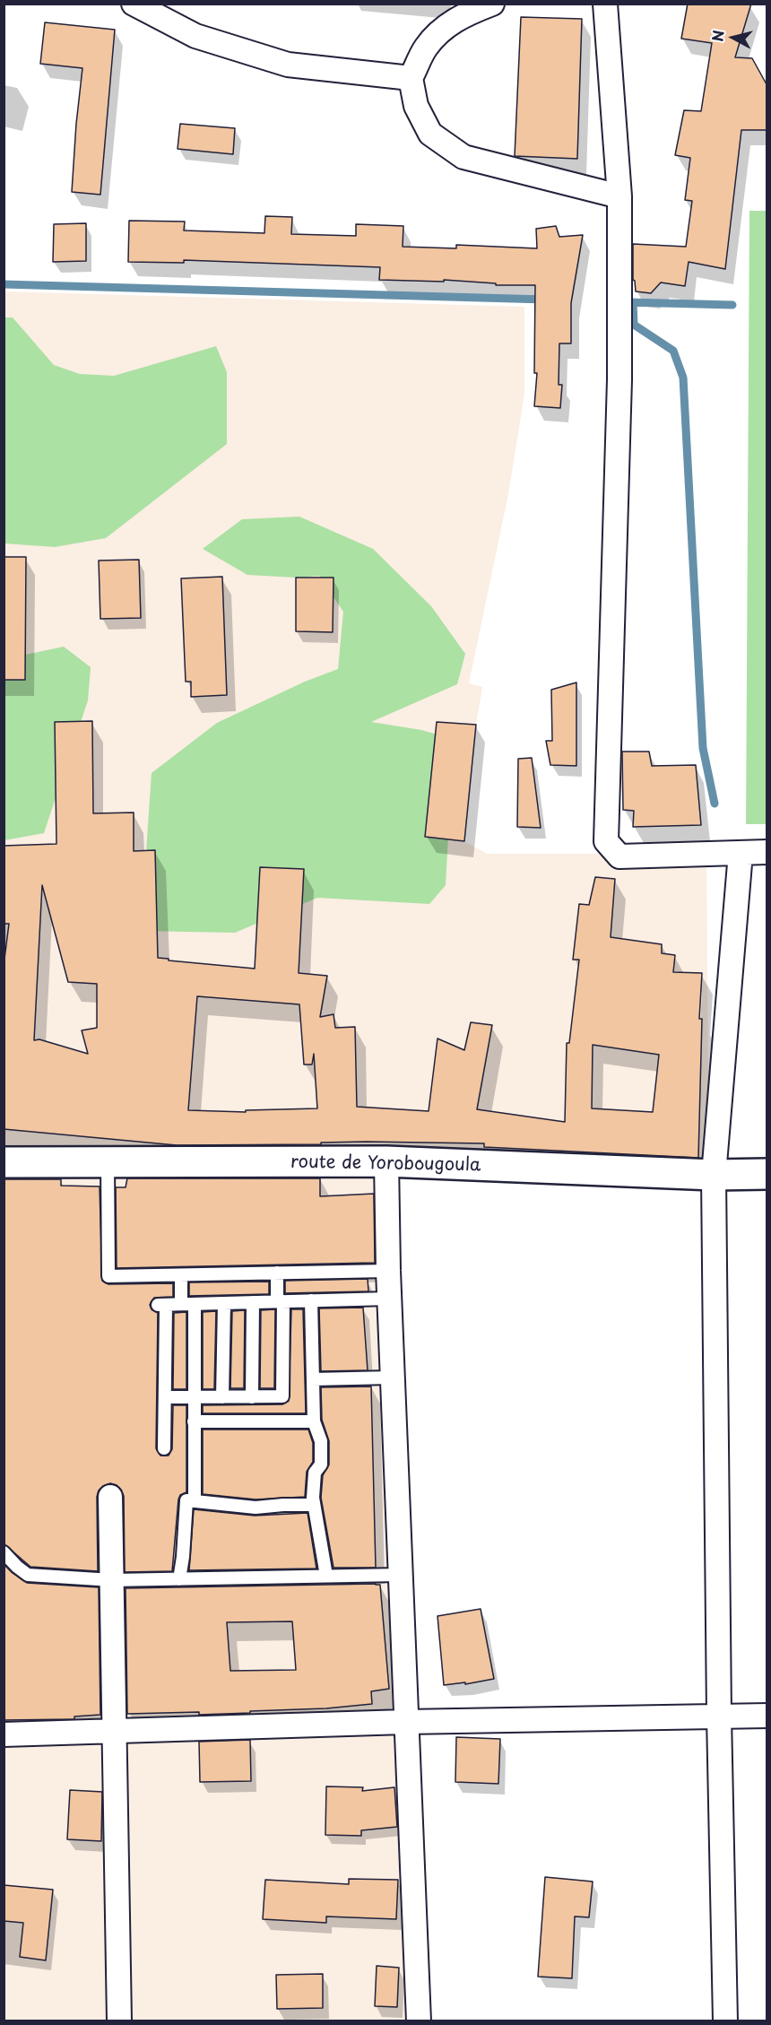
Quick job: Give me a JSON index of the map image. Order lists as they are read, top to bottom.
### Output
{
  "streets": {
    "main road": ["route de Yorobougoula"]
  },
  "north": "left"
}
